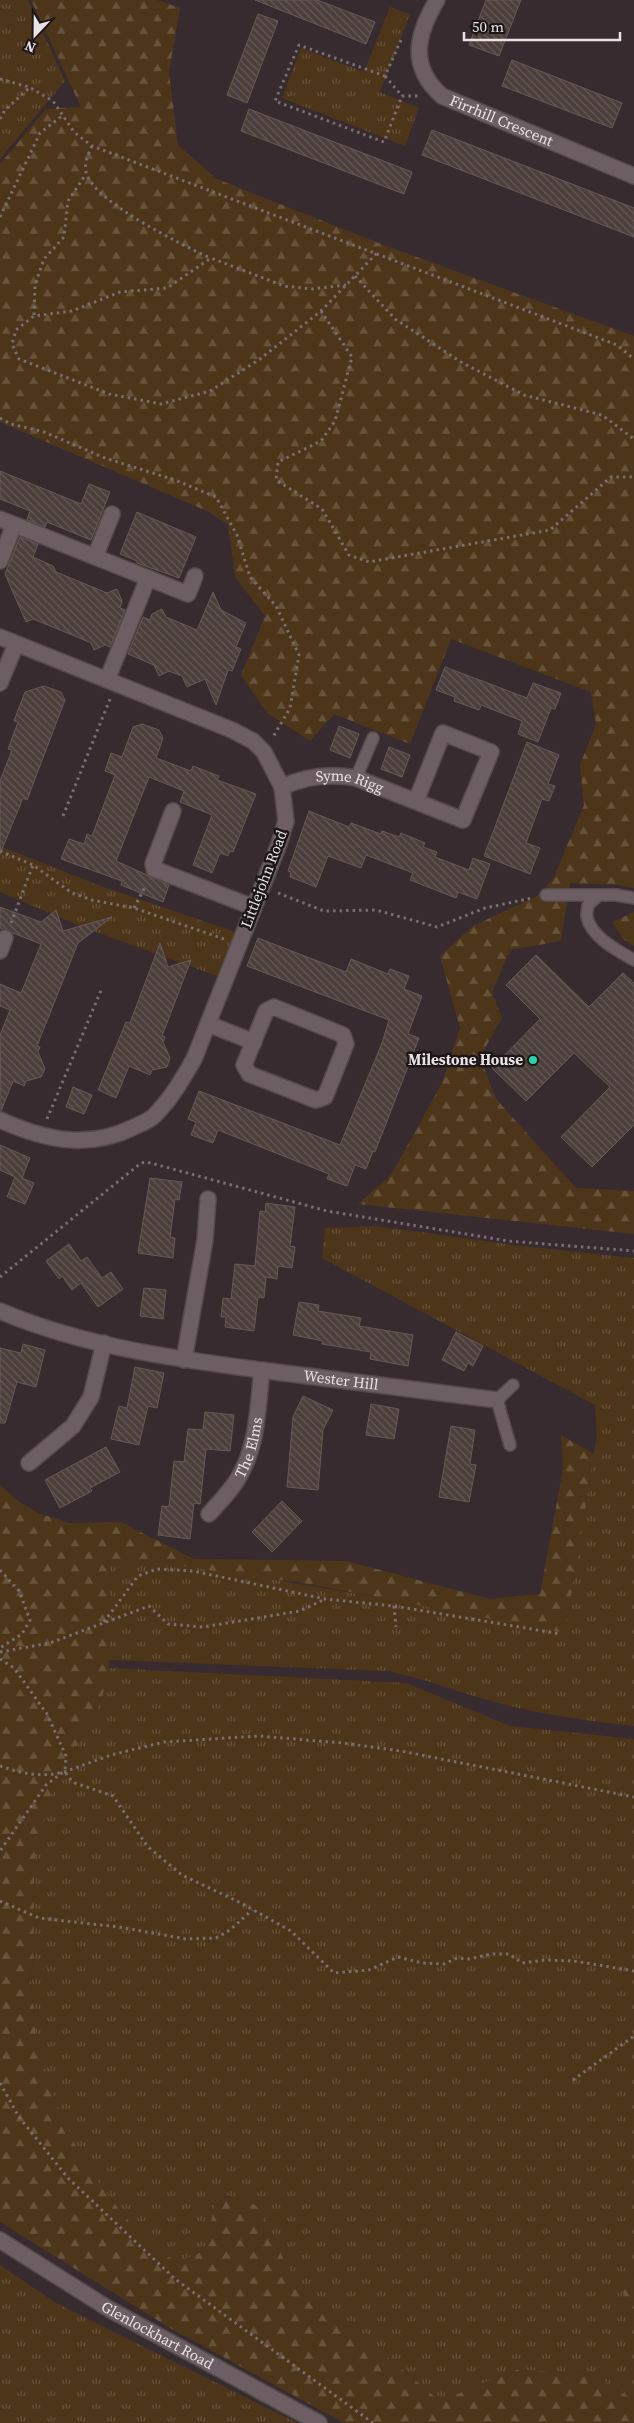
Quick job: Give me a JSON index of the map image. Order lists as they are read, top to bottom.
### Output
{
  "streets": {
    "street": [
      "Firrhill Crescent",
      "Syme Rigg",
      "Littlejohn Road",
      "Wester Hill",
      "The Elms",
      "Glenlockhart Road"
    ]
  },
  "crossings": [
    ["Syme Rigg", "Littlejohn Road"],
    ["Wester Hill", "The Elms"]
  ],
  "places": ["Milestone House"],
  "scale_bar": "50 m",
  "north": "bottom"
}
